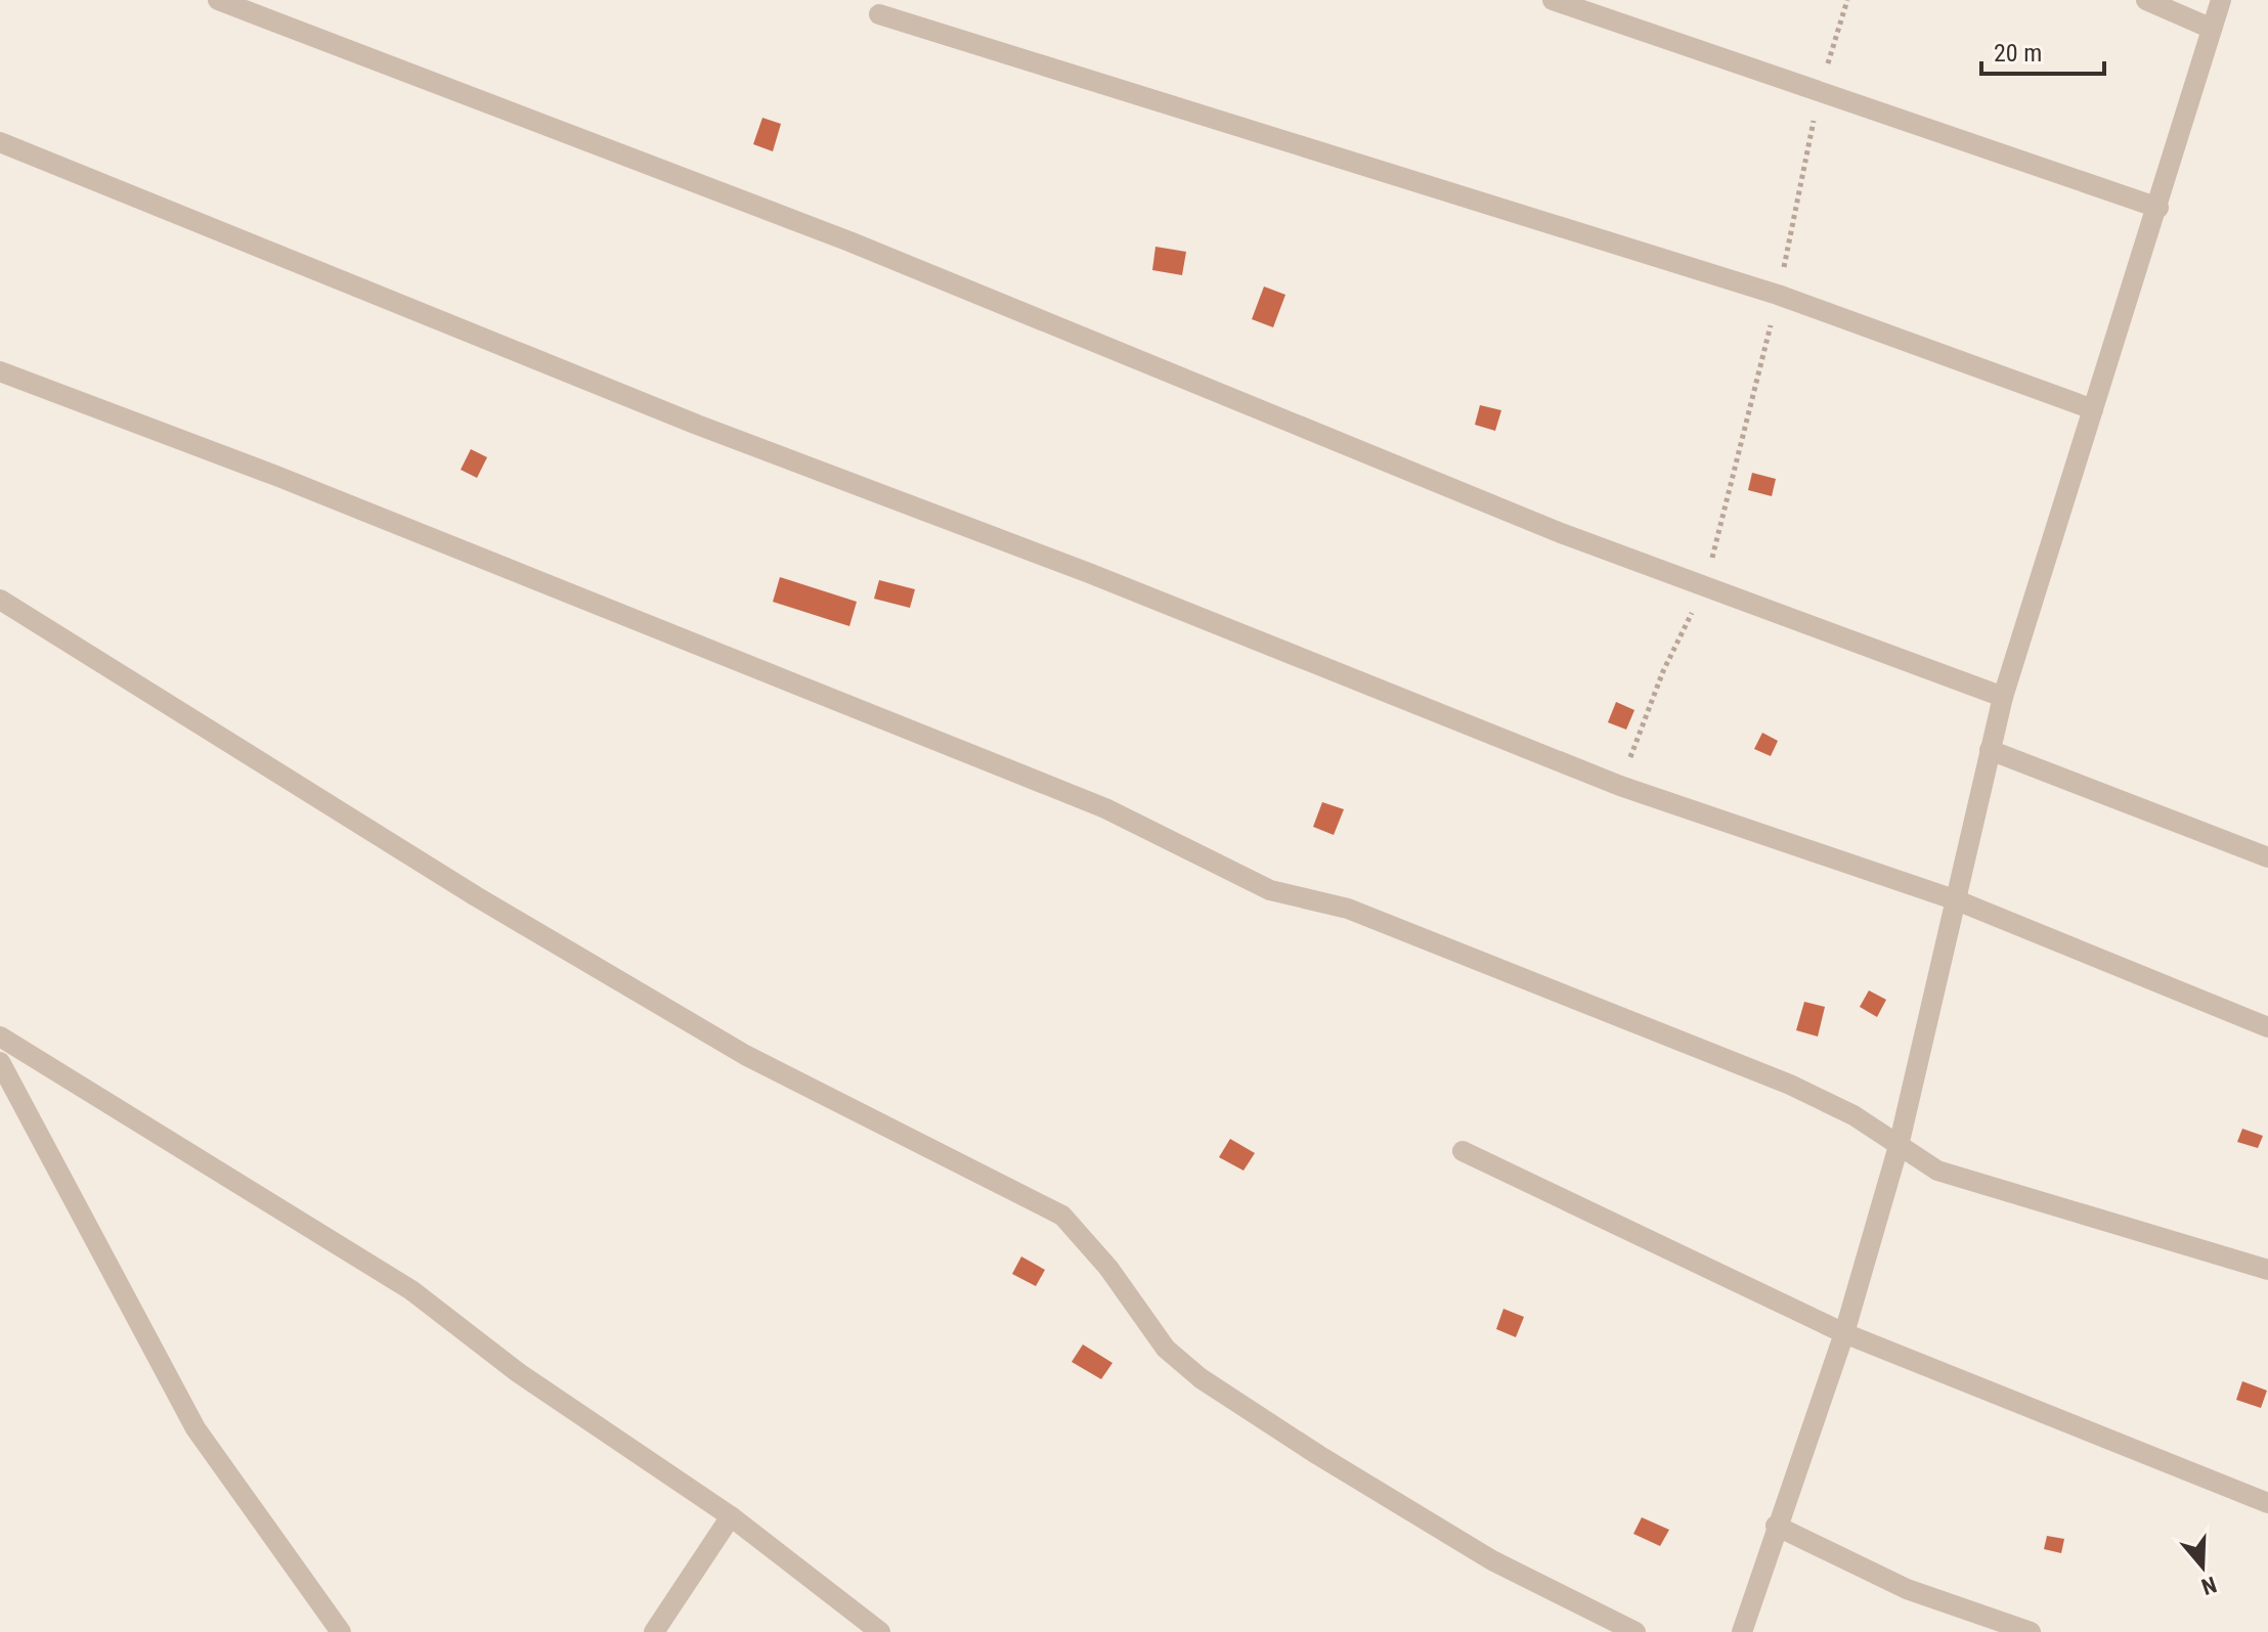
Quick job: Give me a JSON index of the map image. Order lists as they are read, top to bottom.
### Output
{
  "scale_bar": "20 m",
  "north": "bottom"
}
